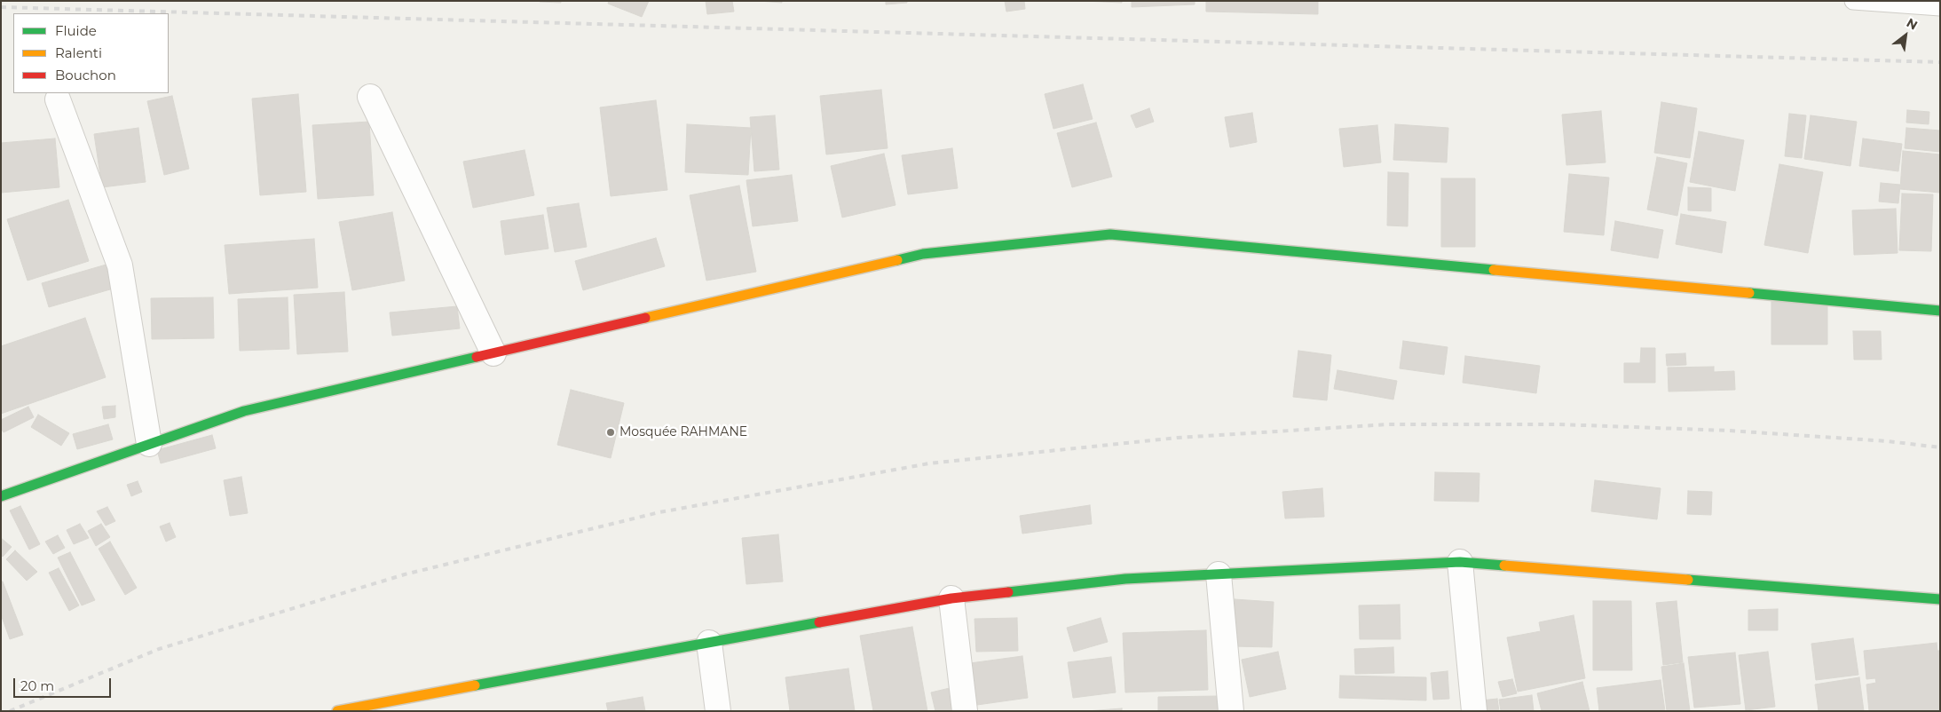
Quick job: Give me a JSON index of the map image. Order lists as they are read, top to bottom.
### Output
{
  "places": ["Mosquée RAHMANE"],
  "legend": ["Fluide", "Ralenti", "Bouchon"],
  "scale_bar": "20 m",
  "north": "top right"
}
